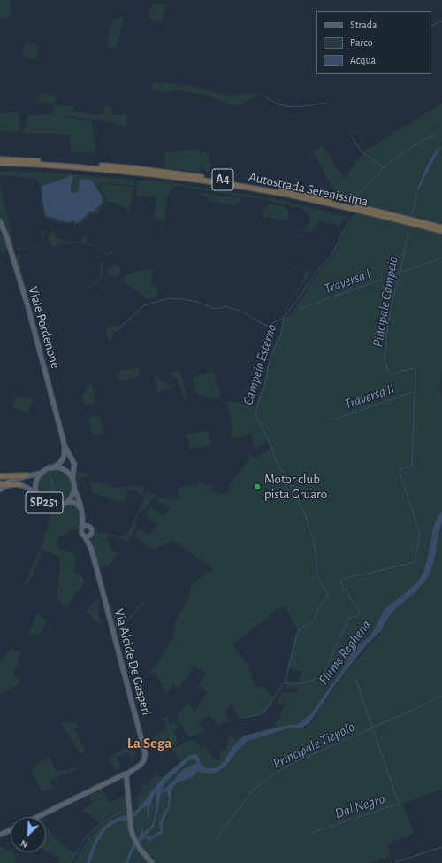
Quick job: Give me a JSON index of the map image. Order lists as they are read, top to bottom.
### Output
{
  "streets": {
    "highway": ["A4", "Autostrada Serenissima"],
    "main road": ["Viale Pordenone", "SP251", "Via Alcide De Gasperi"]
  },
  "crossings": [
    ["Viale Pordenone", "SP251"]
  ],
  "districts": ["La Sega"],
  "water": [
    "Traversa I",
    "Pincipale Campeio",
    "Campeio Esterno",
    "Traversa II",
    "Fiume Reghena",
    "Principale Tiepolo",
    "Dal Negro"
  ],
  "places": ["Motor club pista Gruaro"],
  "legend": ["Strada", "Parco", "Acqua"],
  "north": "bottom left"
}
